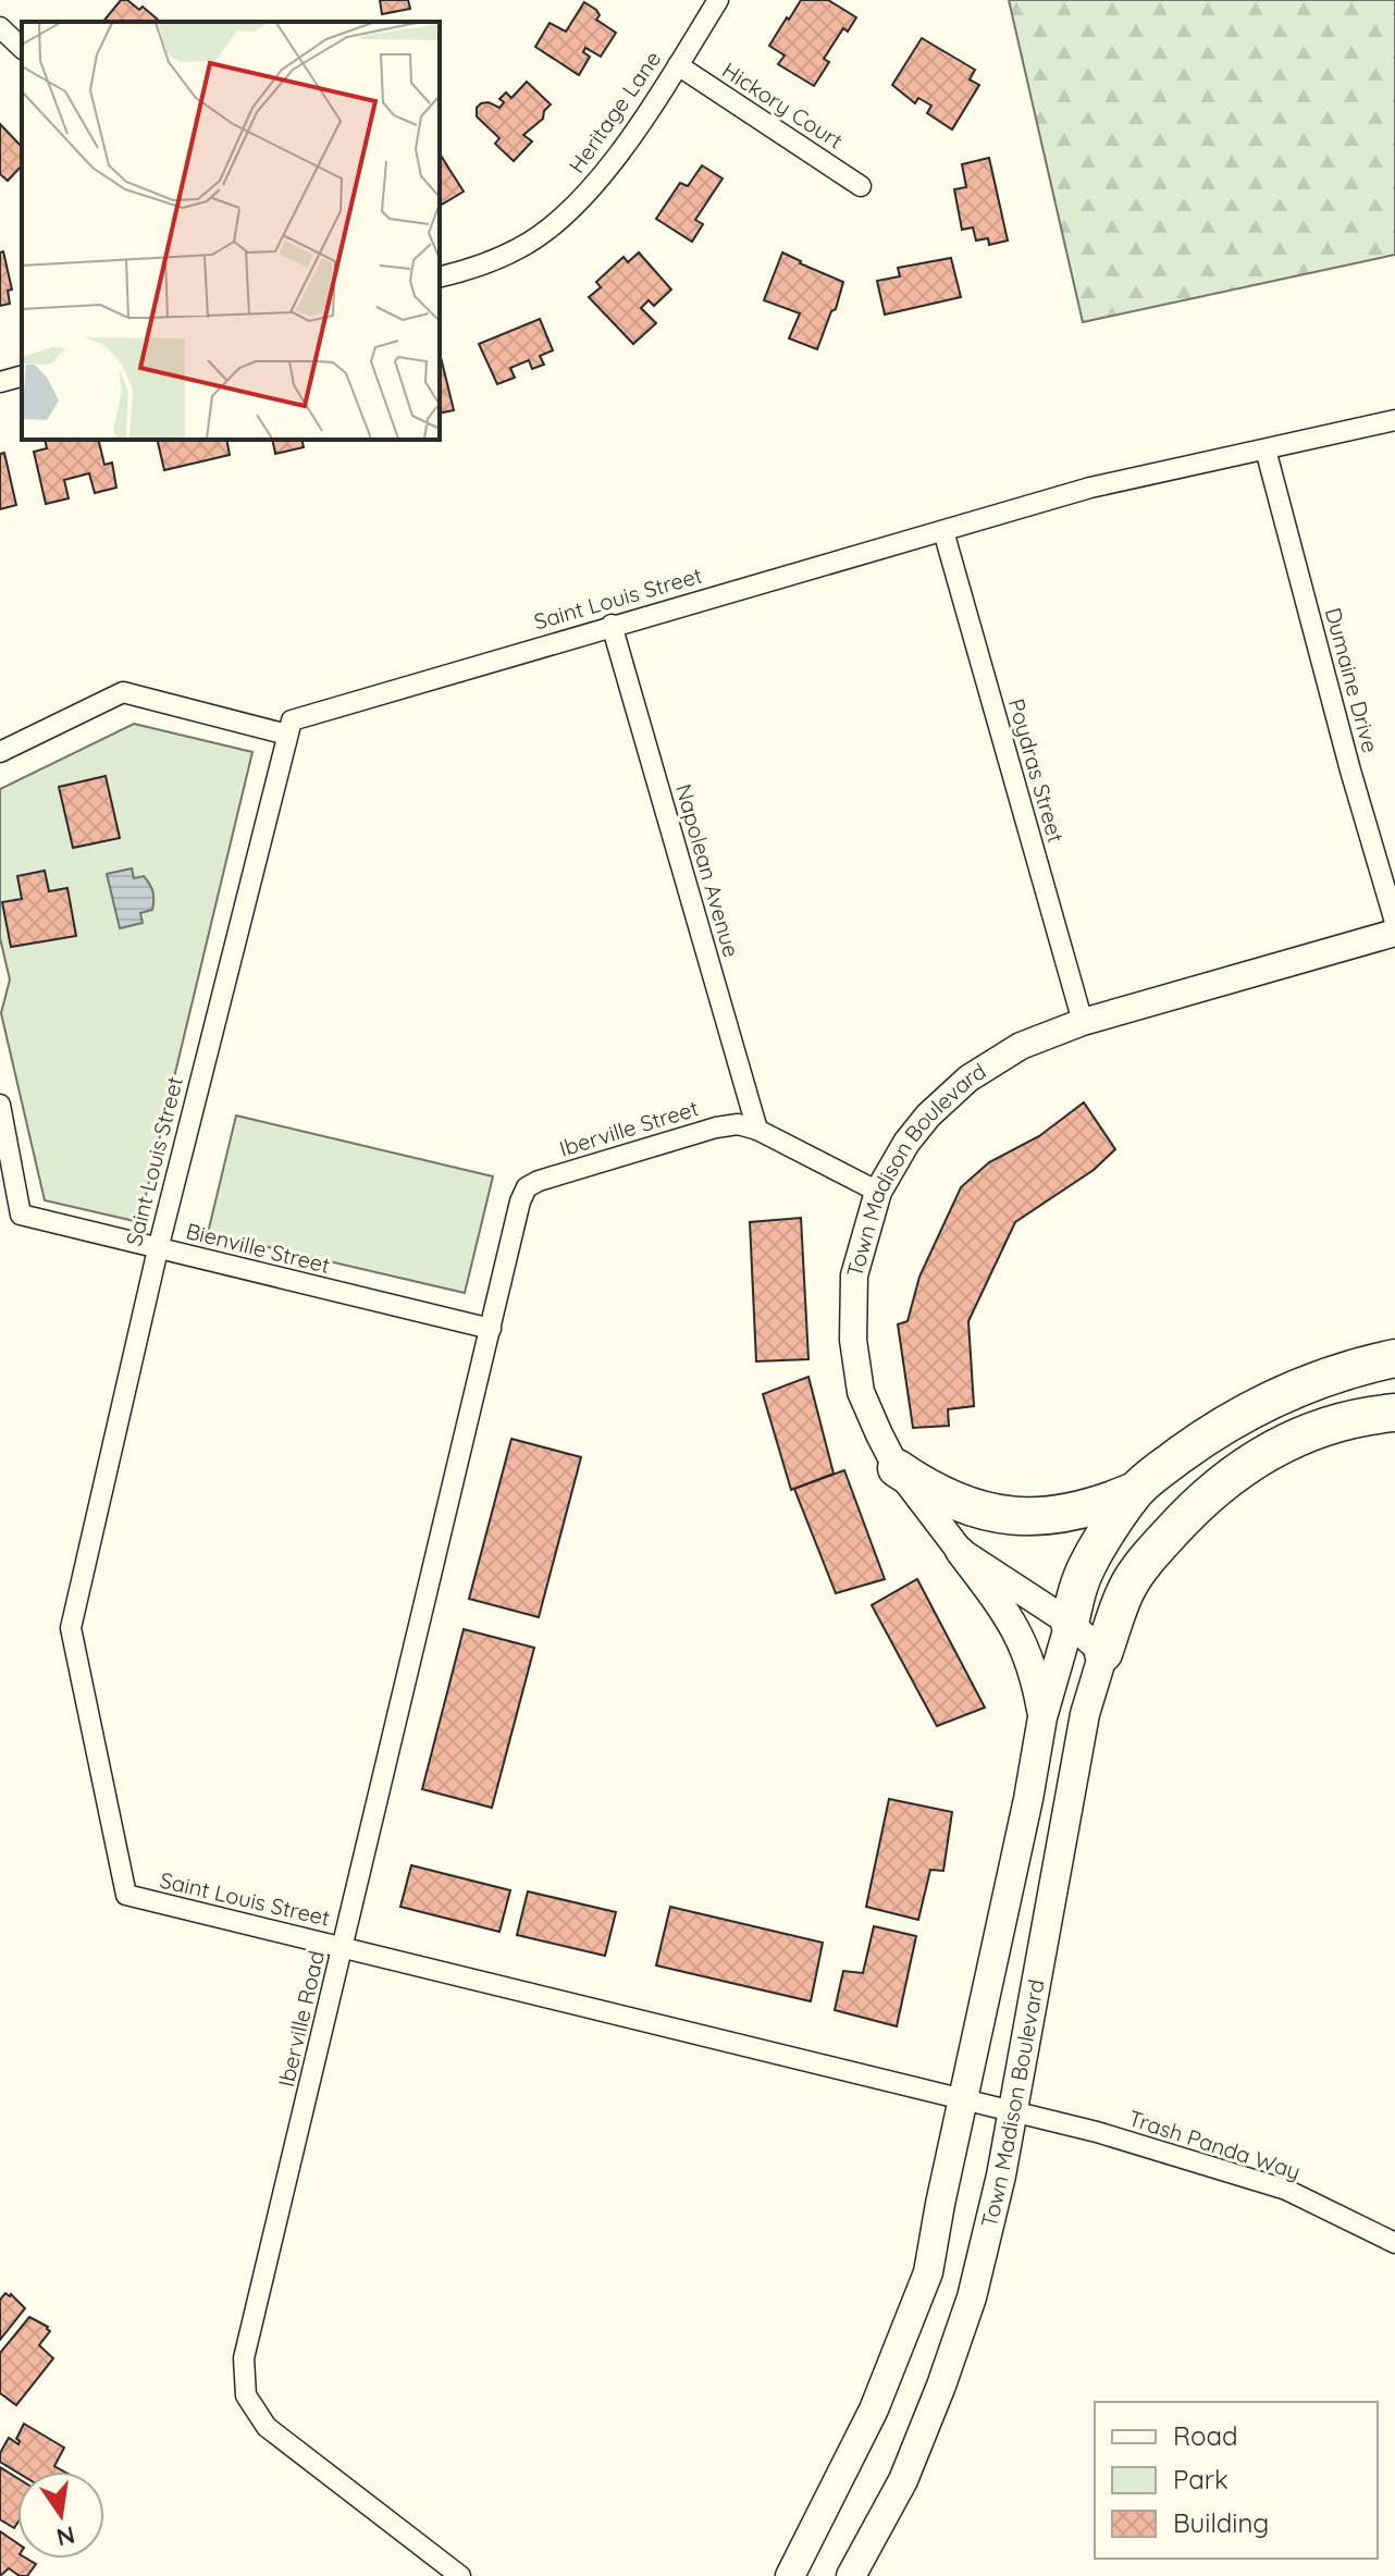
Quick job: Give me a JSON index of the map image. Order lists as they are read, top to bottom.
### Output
{
  "streets": {
    "main road": ["Town Madison Boulevard"],
    "street": [
      "Hickory Court",
      "Heritage Lane",
      "Saint Louis Street",
      "Dumaine Drive",
      "Poydras Street",
      "Napolean Avenue",
      "Iberville Street",
      "Bienville Street",
      "Iberville Road",
      "Trash Panda Way"
    ]
  },
  "crossings": [
    ["Hickory Court", "Heritage Lane"],
    ["Saint Louis Street", "Dumaine Drive"],
    ["Saint Louis Street", "Poydras Street"],
    ["Saint Louis Street", "Napolean Avenue"],
    ["Saint Louis Street", "Town Madison Boulevard"],
    ["Saint Louis Street", "Bienville Street"],
    ["Saint Louis Street", "Iberville Road"],
    ["Saint Louis Street", "Trash Panda Way"],
    ["Poydras Street", "Town Madison Boulevard"],
    ["Napolean Avenue", "Iberville Street"],
    ["Iberville Street", "Town Madison Boulevard"],
    ["Iberville Street", "Bienville Street"],
    ["Iberville Street", "Iberville Road"],
    ["Town Madison Boulevard", "Trash Panda Way"],
    ["Bienville Street", "Iberville Road"]
  ],
  "legend": ["Road", "Park", "Building"],
  "north": "bottom"
}
